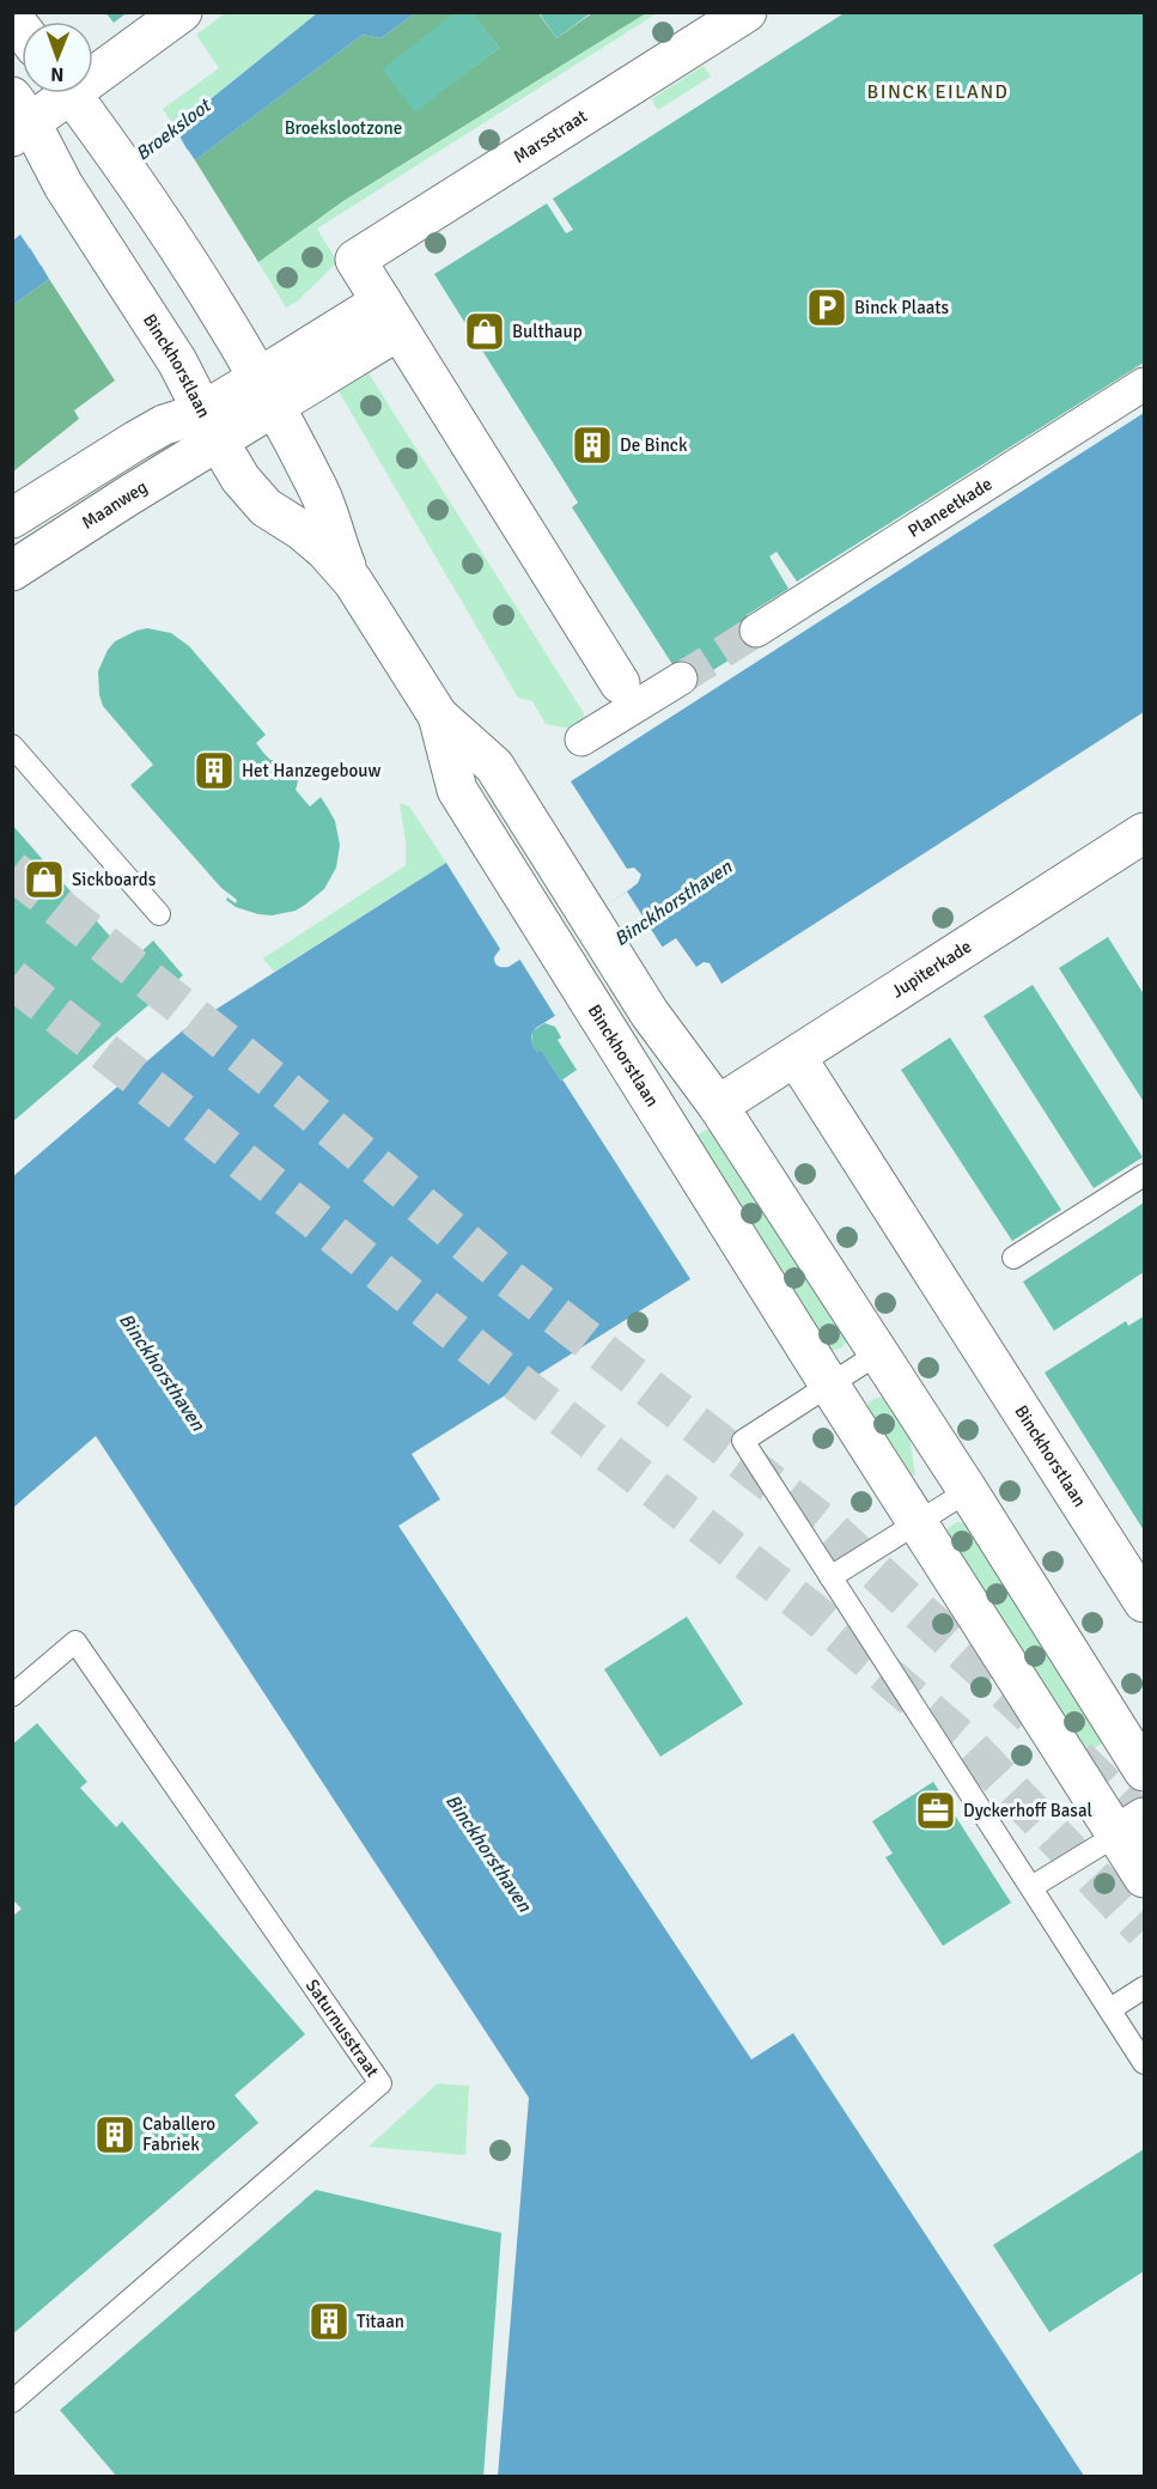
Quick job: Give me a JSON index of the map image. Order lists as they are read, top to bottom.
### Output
{
  "streets": {
    "street": [
      "Marsstraat",
      "Binckhorstlaan",
      "Maanweg",
      "Planeetkade",
      "Jupiterkade"
    ],
    "lane": ["Saturnusstraat"]
  },
  "crossings": [
    ["Binckhorstlaan", "Maanweg"],
    ["Binckhorstlaan", "Jupiterkade"]
  ],
  "districts": ["BINCK EILAND"],
  "water": ["Broeksloot", "Binckhorsthaven"],
  "parks": ["Broekslootzone"],
  "places": {
    "parking": ["Binck Plaats"],
    "shop": ["Bulthaup", "Sickboards"],
    "building": [
      "De Binck",
      "Het Hanzegebouw",
      "Caballero Fabriek",
      "Titaan"
    ],
    "office": ["Dyckerhoff Basal"]
  },
  "north": "bottom"
}
